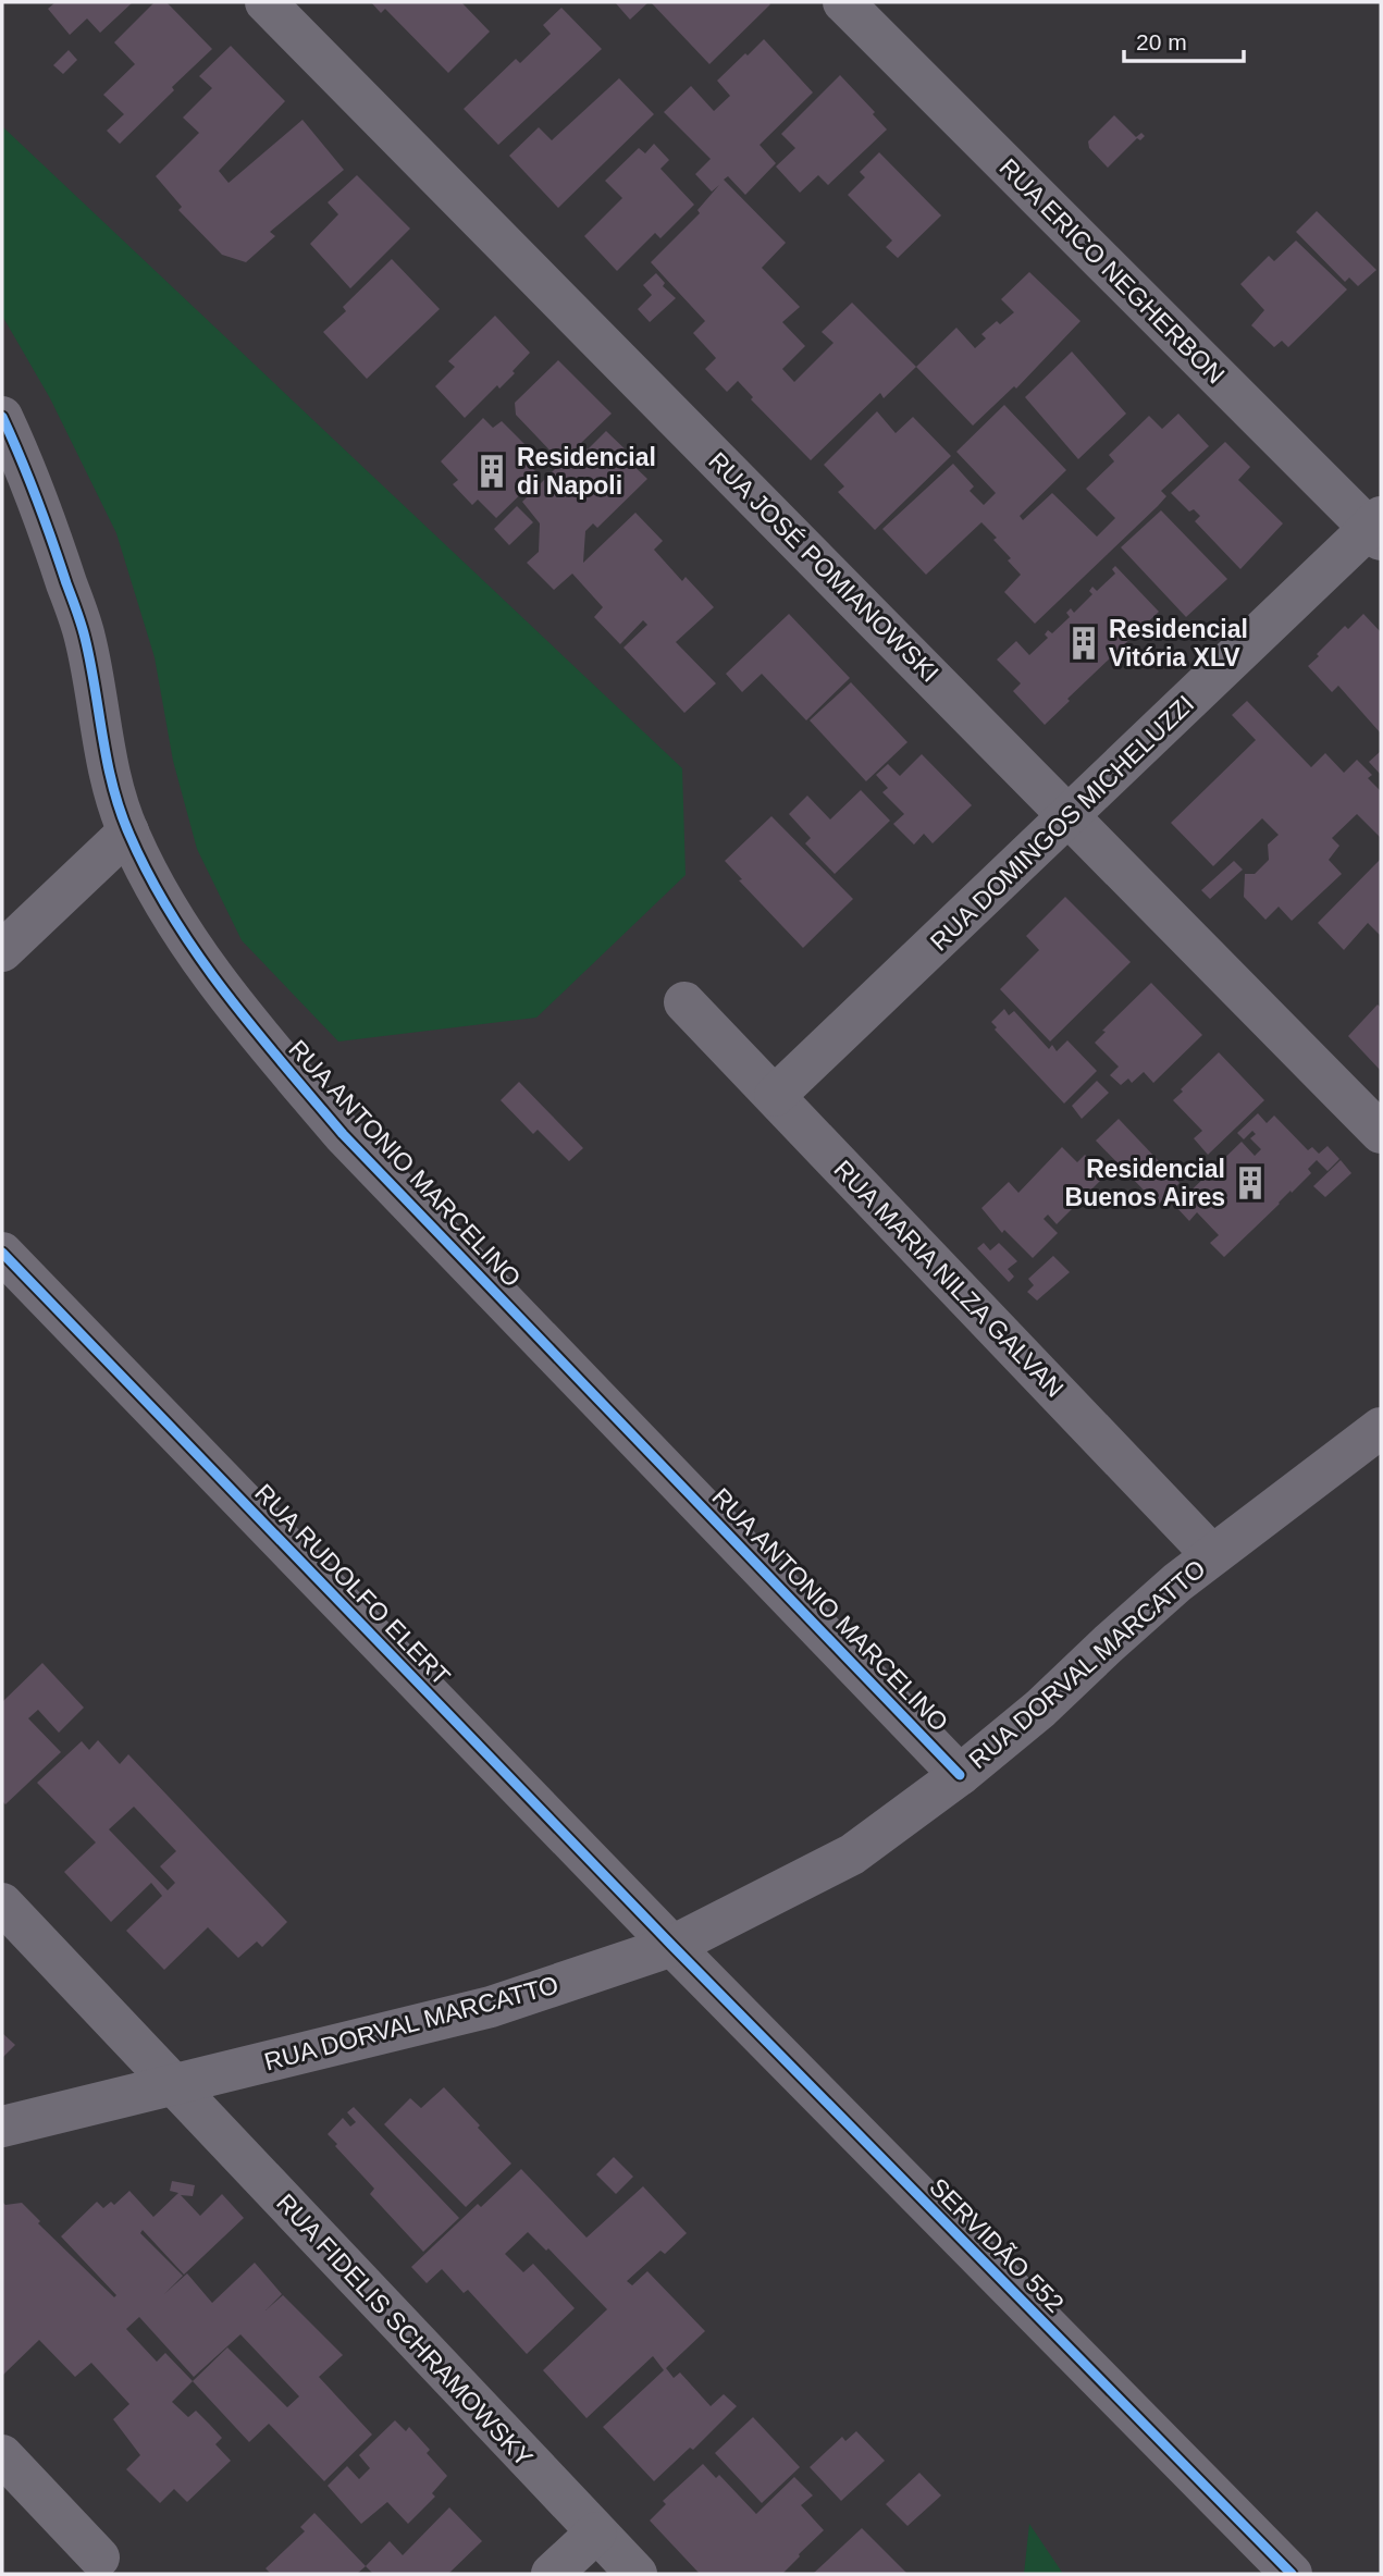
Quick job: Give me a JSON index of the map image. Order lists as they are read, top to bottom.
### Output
{
  "streets": {
    "street": [
      "RUA ERICO NEGHERBON",
      "RUA JOSÉ POMIANOWSKI",
      "RUA DOMINGOS MICHELUZZI",
      "RUA ANTONIO MARCELINO",
      "RUA MARIA NILZA GALVAN",
      "RUA RUDOLFO ELERT",
      "RUA DORVAL MARCATTO",
      "SERVIDÃO 552",
      "RUA FIDELIS SCHRAMOWSKY"
    ]
  },
  "crossings": [
    ["RUA ERICO NEGHERBON", "RUA DOMINGOS MICHELUZZI"],
    ["RUA JOSÉ POMIANOWSKI", "RUA DOMINGOS MICHELUZZI"],
    ["RUA DOMINGOS MICHELUZZI", "RUA MARIA NILZA GALVAN"],
    ["RUA ANTONIO MARCELINO", "RUA DORVAL MARCATTO"],
    ["RUA MARIA NILZA GALVAN", "RUA DORVAL MARCATTO"],
    ["RUA RUDOLFO ELERT", "RUA DORVAL MARCATTO"],
    ["RUA RUDOLFO ELERT", "SERVIDÃO 552"],
    ["RUA DORVAL MARCATTO", "SERVIDÃO 552"],
    ["RUA DORVAL MARCATTO", "RUA FIDELIS SCHRAMOWSKY"]
  ],
  "places": {
    "building": ["Residencial di Napoli", "Residencial Vitória XLV", "Residencial Buenos Aires"]
  },
  "scale_bar": "20 m"
}
